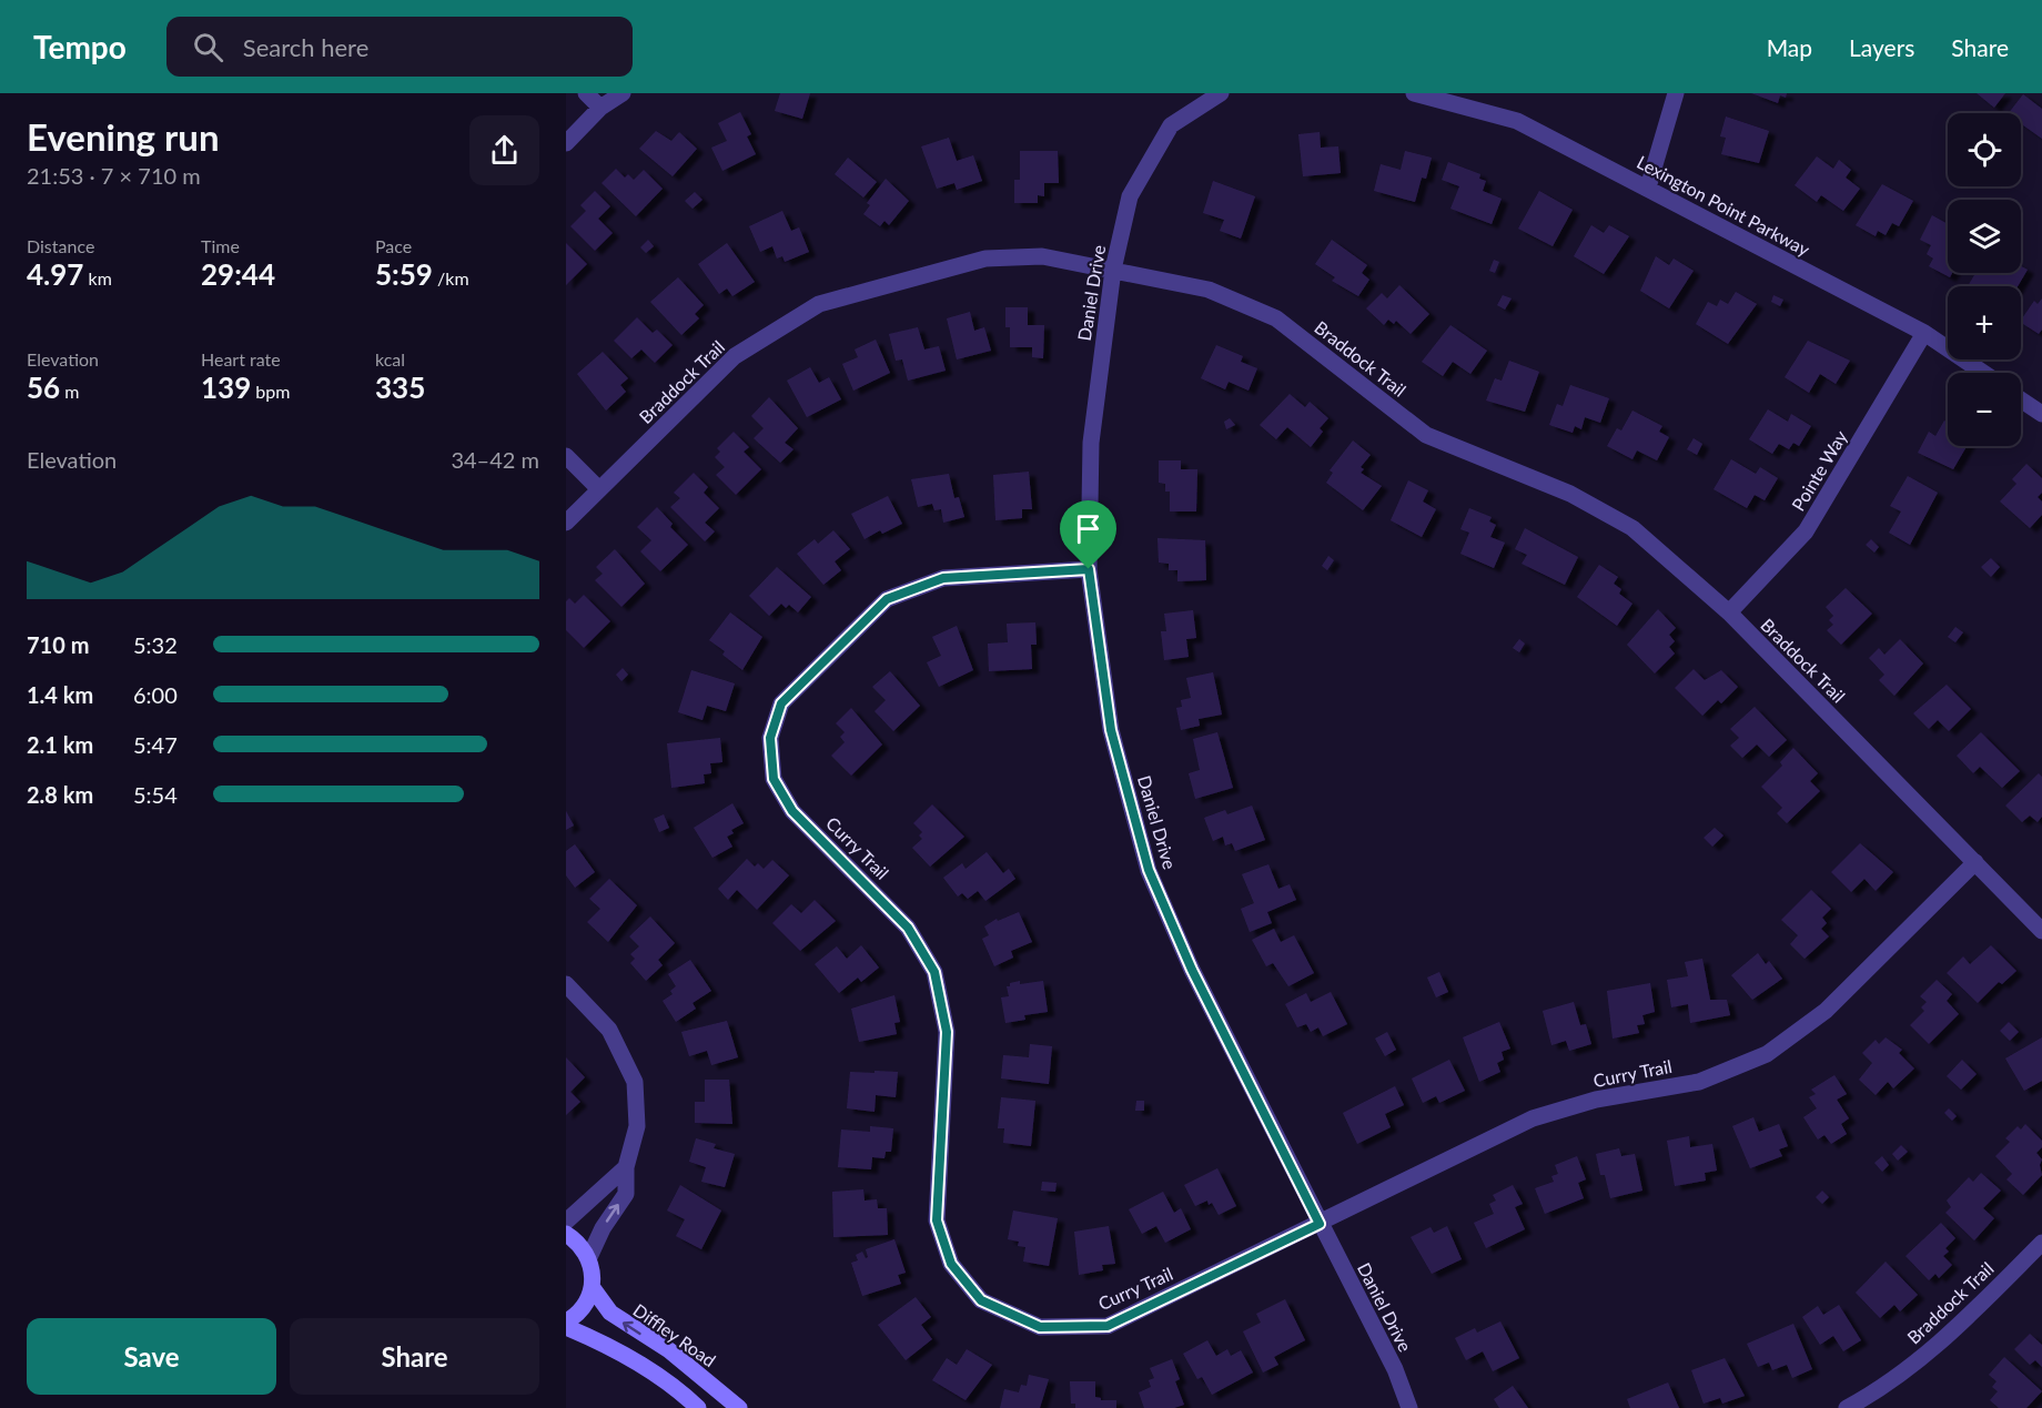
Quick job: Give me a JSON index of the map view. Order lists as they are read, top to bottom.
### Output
{
  "streets": {
    "main road": ["Diffley Road"],
    "street": [
      "Lexington Point Parkway",
      "Daniel Drive",
      "Braddock Trail",
      "Pointe Way",
      "Curry Trail"
    ]
  },
  "crossings": [
    ["Lexington Point Parkway", "Pointe Way"],
    ["Daniel Drive", "Braddock Trail"],
    ["Daniel Drive", "Curry Trail"],
    ["Braddock Trail", "Pointe Way"],
    ["Braddock Trail", "Curry Trail"]
  ],
  "page": {
    "header": "Tempo",
    "search": "Search here",
    "nav": ["Map", "Layers", "Share"],
    "heading": ["Evening run", "21:53 · 7 × 710 m"],
    "map_buttons": ["+", "−"],
    "stats": [
      ["Distance", "4.97 km"],
      ["Time", "29:44"],
      ["Pace", "5:59 /km"],
      ["Elevation", "56 m"],
      ["Heart rate", "139 bpm"],
      ["kcal", "335"]
    ],
    "chart": ["Elevation", "34–42 m"],
    "list": [
      {
        "name": "710 m",
        "note": "5:32"
      },
      {
        "name": "1.4 km",
        "note": "6:00"
      },
      {
        "name": "2.1 km",
        "note": "5:47"
      },
      {
        "name": "2.8 km",
        "note": "5:54"
      }
    ],
    "buttons": ["Save", "Share"]
  }
}
